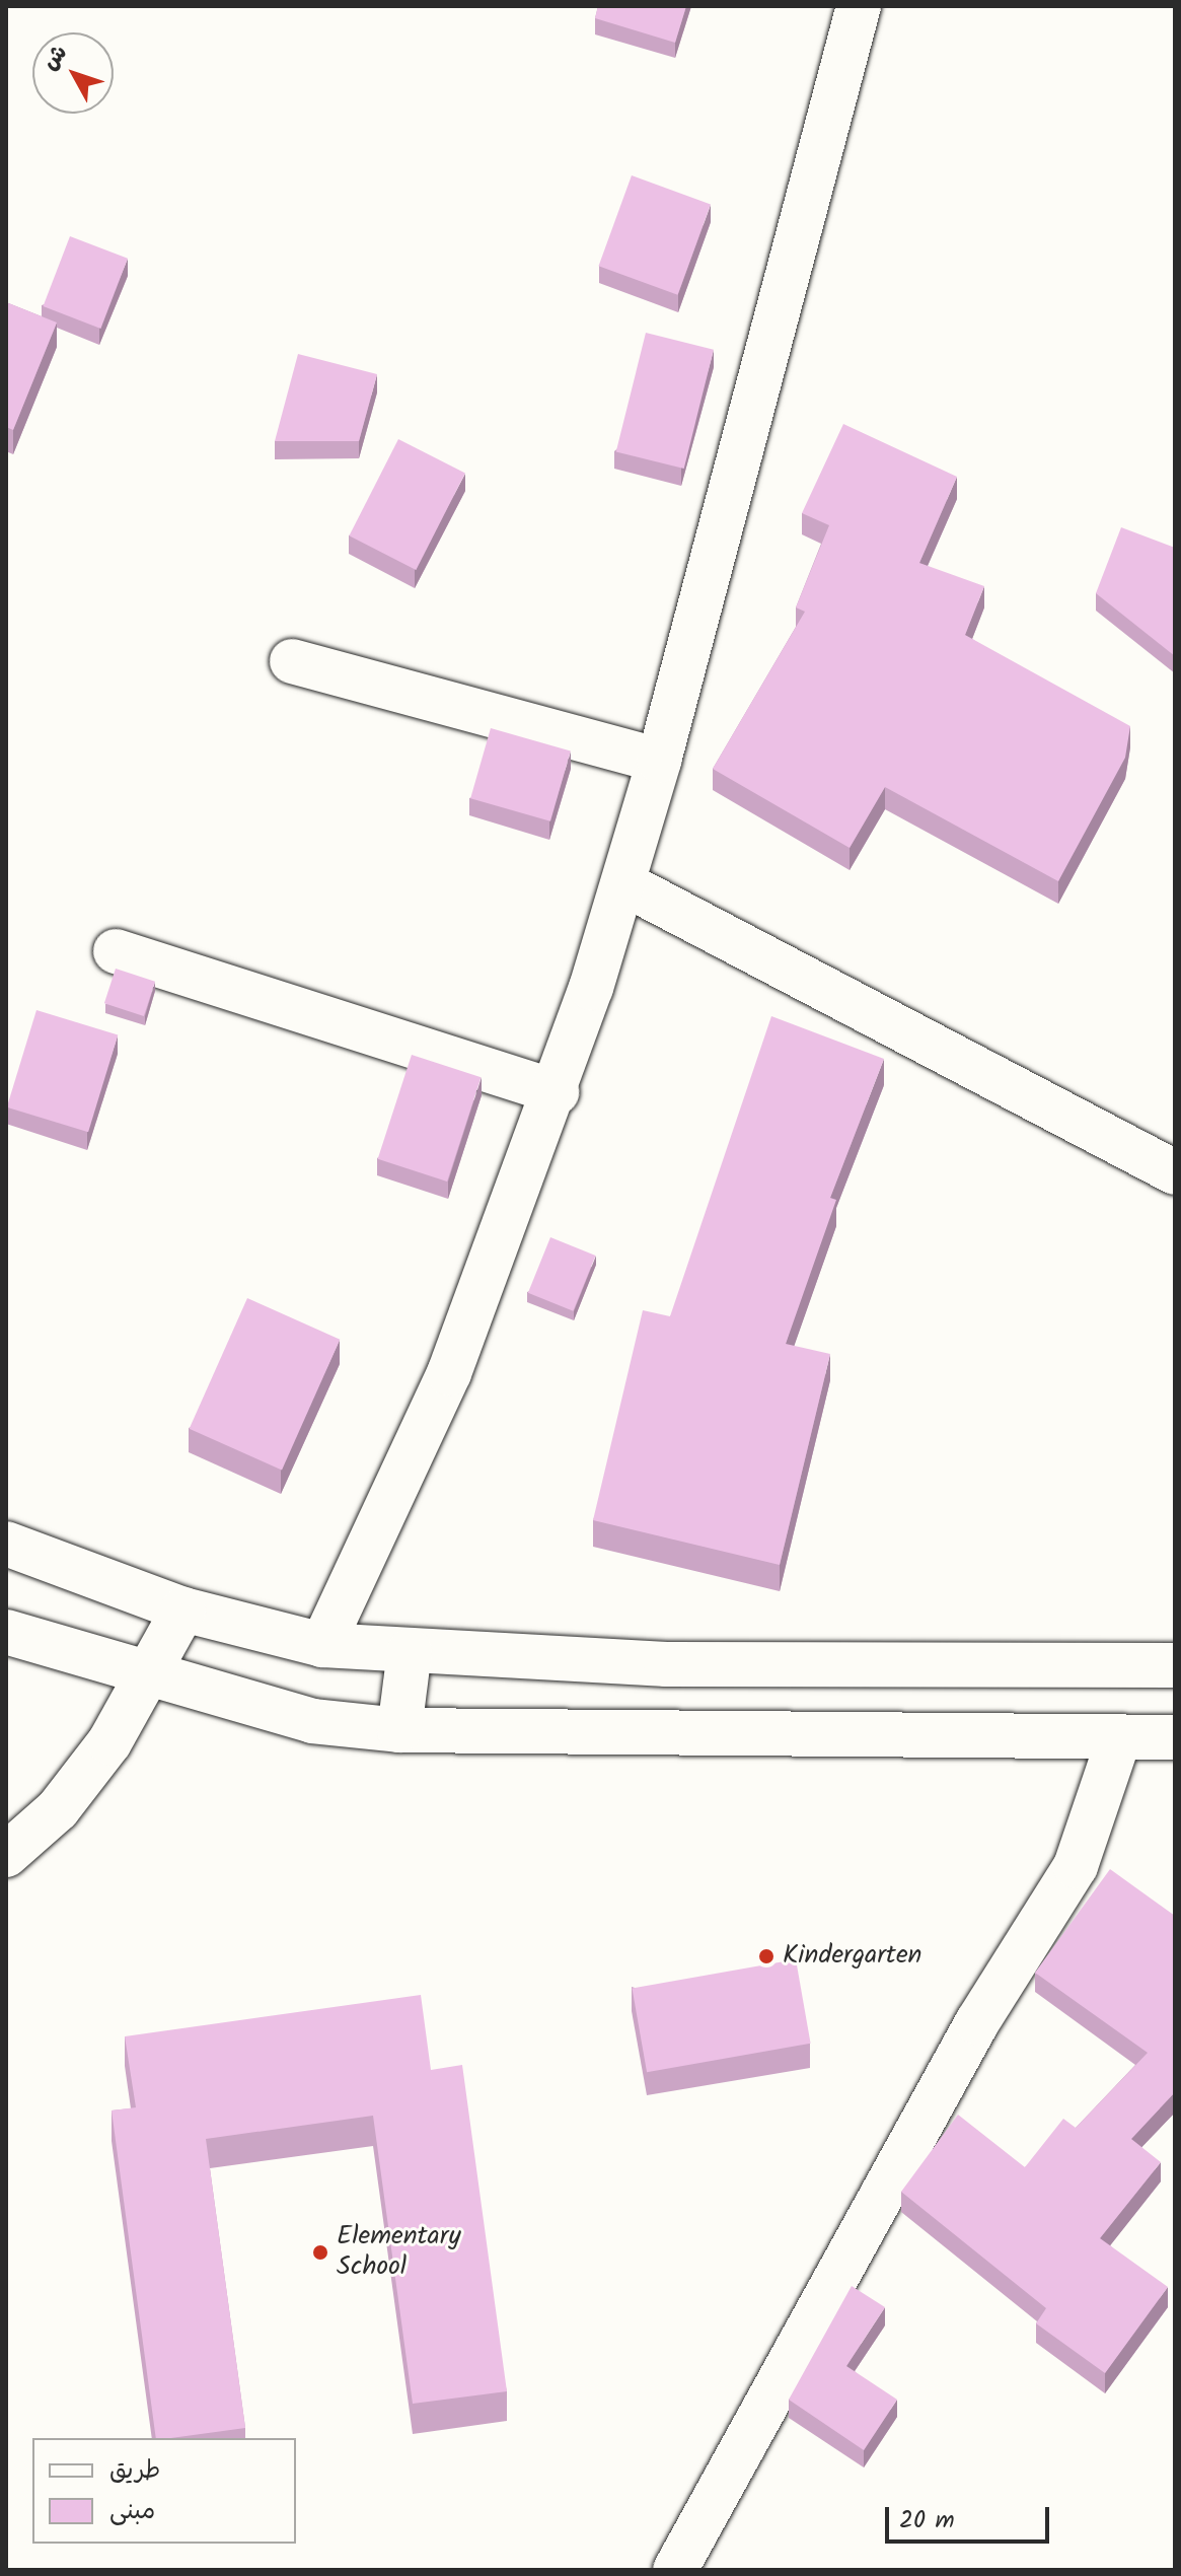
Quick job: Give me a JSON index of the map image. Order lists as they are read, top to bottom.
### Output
{
  "places": ["Kindergarten", "Elementary School"],
  "legend": ["طريق", "مبنى"],
  "scale_bar": "20 m",
  "north": "top left"
}
